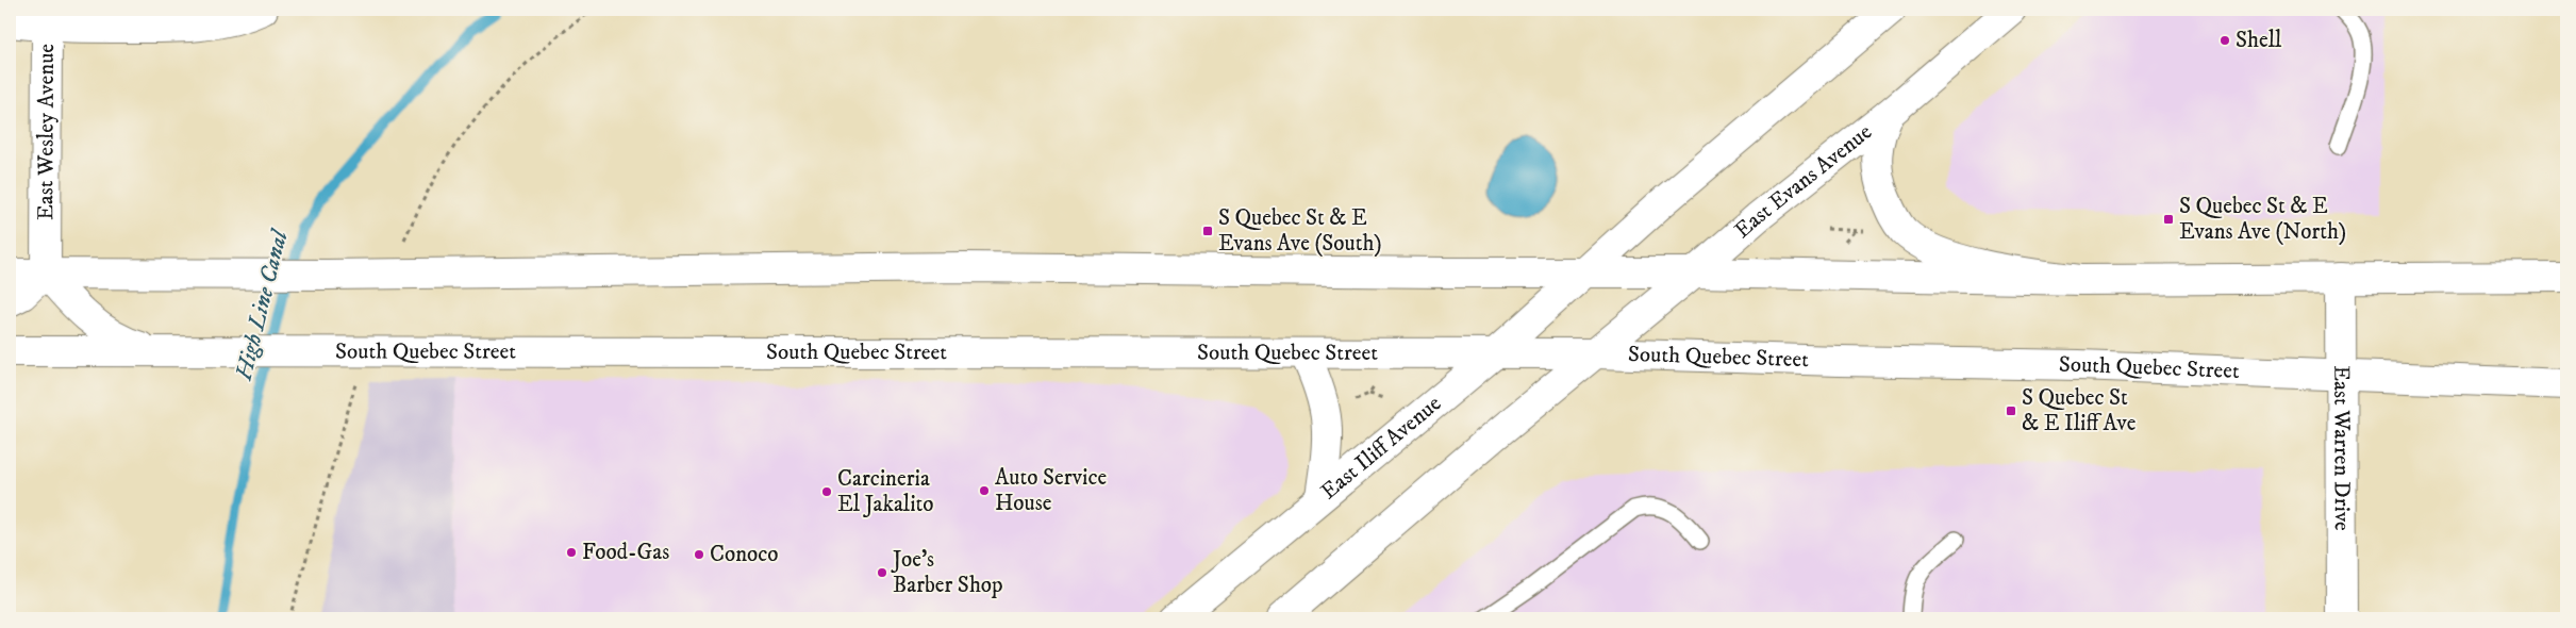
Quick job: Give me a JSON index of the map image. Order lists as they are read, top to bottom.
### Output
{
  "streets": {
    "main road": [
      "East Wesley Avenue",
      "East Evans Avenue",
      "South Quebec Street",
      "East Iliff Avenue",
      "East Warren Drive"
    ]
  },
  "crossings": [
    ["East Evans Avenue", "South Quebec Street"],
    ["South Quebec Street", "East Iliff Avenue"],
    ["South Quebec Street", "East Warren Drive"]
  ],
  "water": ["High Line Canal"],
  "places": {
    "other": [
      "Shell",
      "Auto Service House",
      "Carcineria El Jakalito",
      "Food-Gas",
      "Conoco",
      "Joe's Barber Shop"
    ],
    "transit": ["S Quebec St & E Evans Ave (North)", "S Quebec St & E Evans Ave (South)", "S Quebec St & E Iliff Ave"]
  }
}
